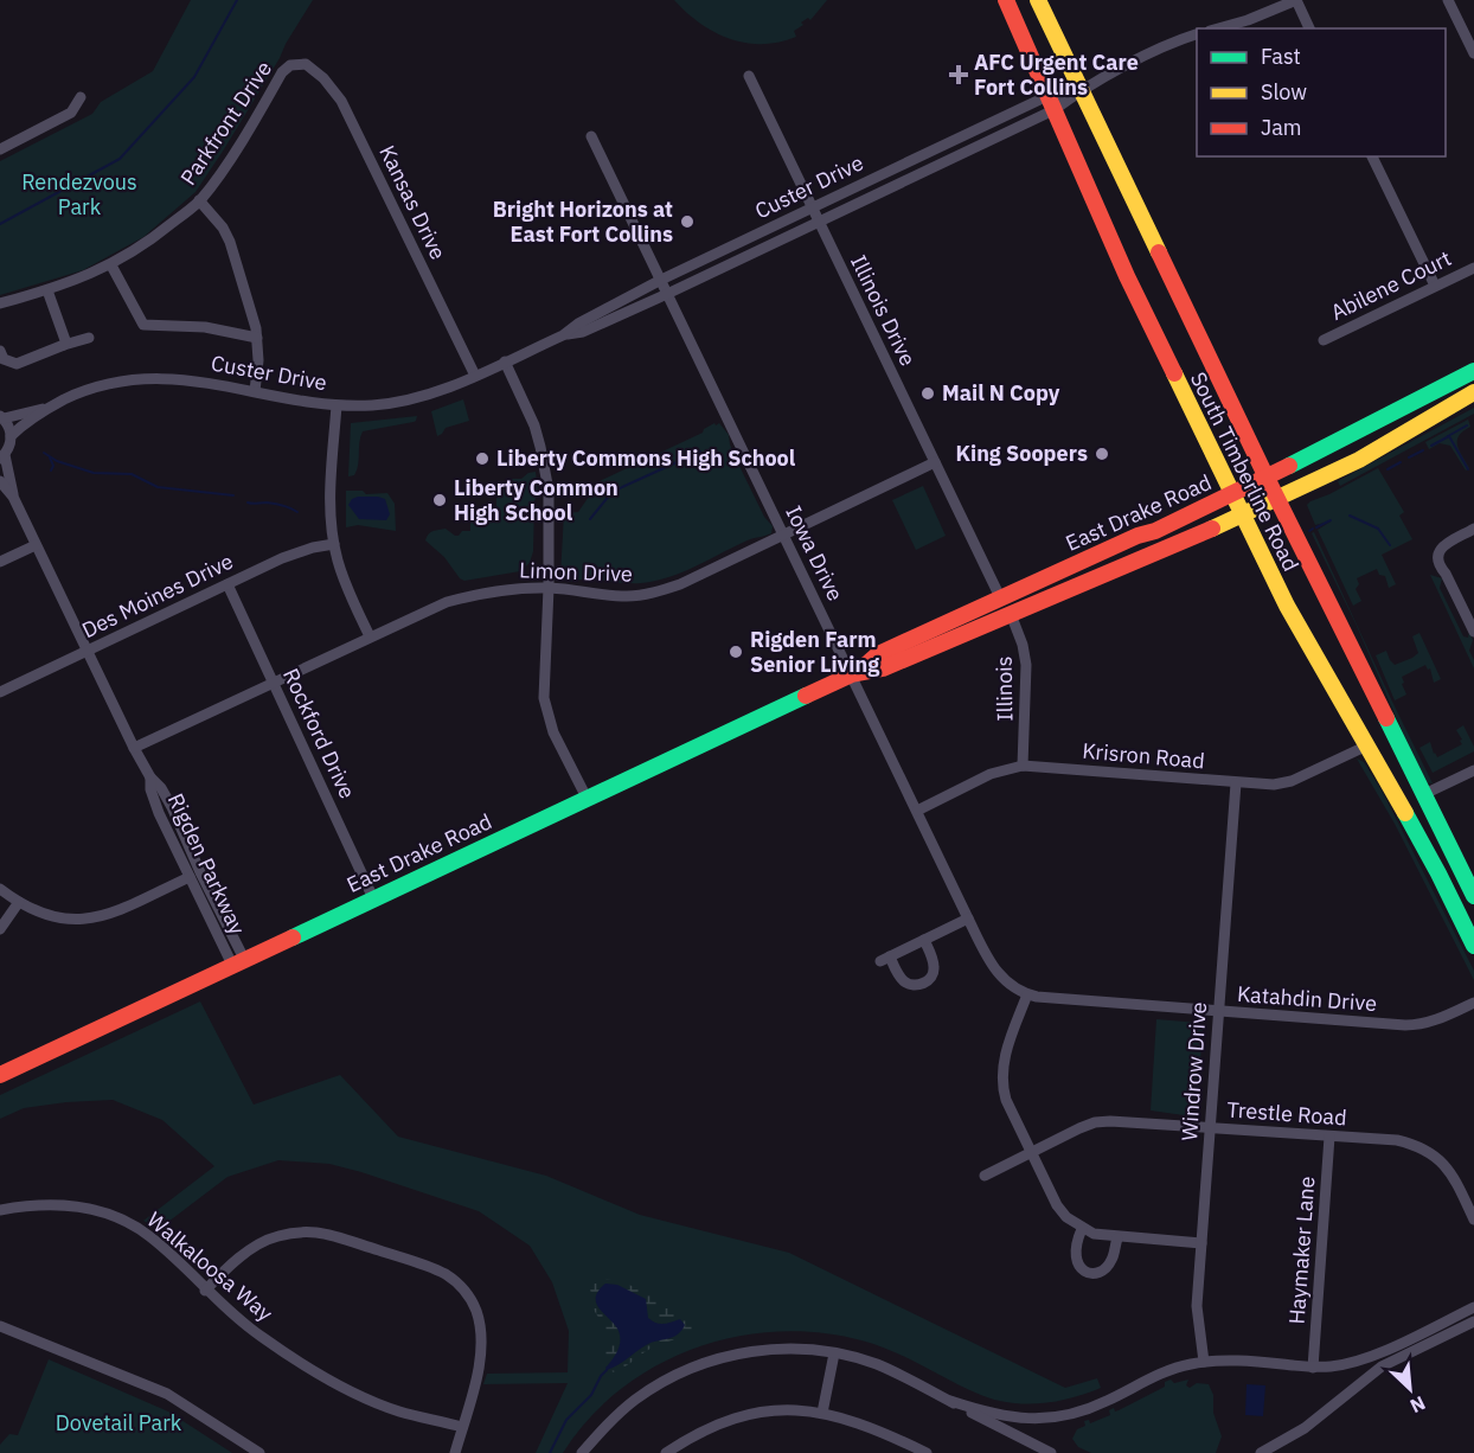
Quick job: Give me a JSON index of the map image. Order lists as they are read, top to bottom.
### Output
{
  "streets": {
    "main road": ["South Timberline Road", "East Drake Road"],
    "street": [
      "Parkfront Drive",
      "Custer Drive",
      "Kansas Drive",
      "Abilene Court",
      "Illinois Drive",
      "Iowa Drive",
      "Limon Drive",
      "Des Moines Drive",
      "Illinois",
      "Rockford Drive",
      "Krisron Road",
      "Rigden Parkway",
      "Katahdin Drive",
      "Windrow Drive",
      "Trestle Road",
      "Haymaker Lane",
      "Walkaloosa Way"
    ]
  },
  "crossings": [
    ["Parkfront Drive", "Kansas Drive"],
    ["Custer Drive", "Kansas Drive"],
    ["Custer Drive", "Illinois Drive"],
    ["Custer Drive", "South Timberline Road"],
    ["Custer Drive", "Iowa Drive"],
    ["Illinois Drive", "East Drake Road"],
    ["Illinois Drive", "Limon Drive"],
    ["South Timberline Road", "East Drake Road"],
    ["South Timberline Road", "Krisron Road"],
    ["East Drake Road", "Iowa Drive"],
    ["East Drake Road", "Illinois"],
    ["East Drake Road", "Rockford Drive"],
    ["East Drake Road", "Rigden Parkway"],
    ["Iowa Drive", "Limon Drive"],
    ["Iowa Drive", "Krisron Road"],
    ["Iowa Drive", "Katahdin Drive"],
    ["Limon Drive", "Rockford Drive"],
    ["Limon Drive", "Rigden Parkway"],
    ["Des Moines Drive", "Rockford Drive"],
    ["Des Moines Drive", "Rigden Parkway"],
    ["Illinois", "Krisron Road"],
    ["Krisron Road", "Windrow Drive"],
    ["Katahdin Drive", "Windrow Drive"],
    ["Windrow Drive", "Trestle Road"],
    ["Trestle Road", "Haymaker Lane"]
  ],
  "parks": ["Rendezvous Park", "Dovetail Park"],
  "places": {
    "health": ["AFC Urgent Care Fort Collins"],
    "other": [
      "Bright Horizons at East Fort Collins",
      "Mail N Copy",
      "King Soopers",
      "Liberty Commons High School",
      "Liberty Common High School",
      "Rigden Farm Senior Living"
    ]
  },
  "legend": ["Fast", "Slow", "Jam"],
  "north": "bottom right"
}
